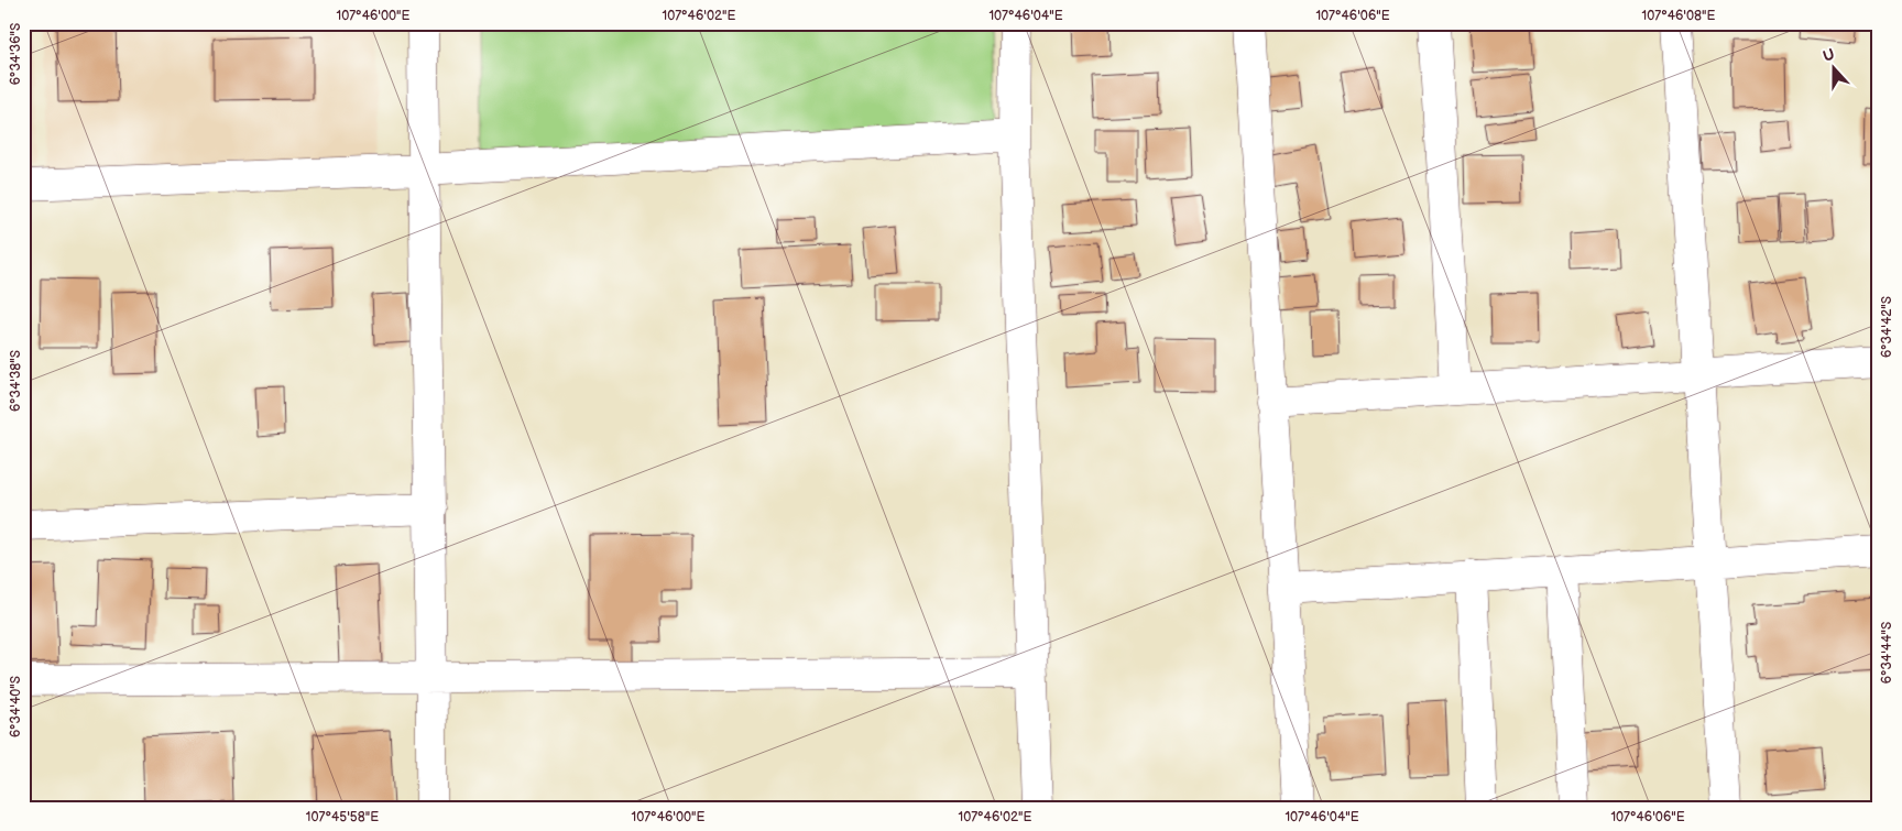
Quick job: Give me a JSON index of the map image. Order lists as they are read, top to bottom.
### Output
{
  "north": "top",
  "coordinates": [
    "107°46'00\"E",
    "107°46'02\"E",
    "107°46'04\"E",
    "107°46'06\"E",
    "107°46'08\"E",
    "6°34'36\"S",
    "6°34'42\"S",
    "6°34'38\"S",
    "6°34'44\"S",
    "6°34'40\"S",
    "107°45'58\"E"
  ]
}
